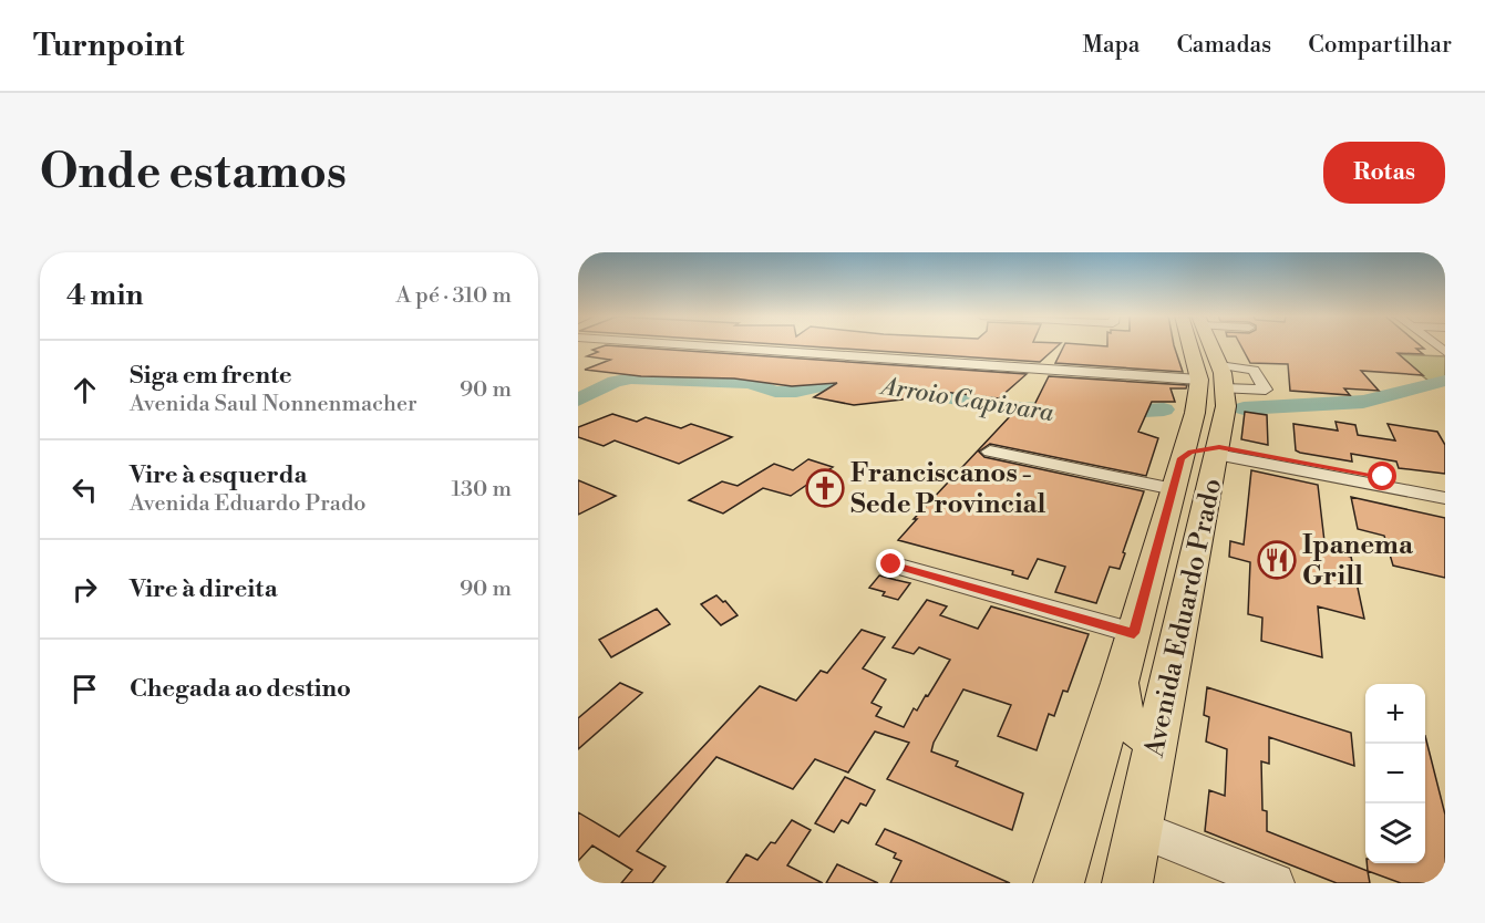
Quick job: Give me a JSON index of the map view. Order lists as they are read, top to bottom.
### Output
{
  "streets": {
    "main road": ["Avenida Eduardo Prado"]
  },
  "water": ["Arroio Capivara"],
  "places": {
    "church": ["Franciscanos - Sede Provincial"],
    "restaurant": ["Ipanema Grill"]
  },
  "page": {
    "header": "Turnpoint",
    "nav": ["Mapa", "Camadas", "Compartilhar"],
    "buttons": "Rotas",
    "title": "Onde estamos",
    "heading": ["4 min", "A pé · 310 m"],
    "list": [
      ["Siga em frente", "Avenida Saul Nonnenmacher", "90 m"],
      ["Vire à esquerda", "Avenida Eduardo Prado", "130 m"],
      ["Vire à direita", "90 m"],
      "Chegada ao destino"
    ],
    "map_buttons": ["+", "−"]
  }
}
